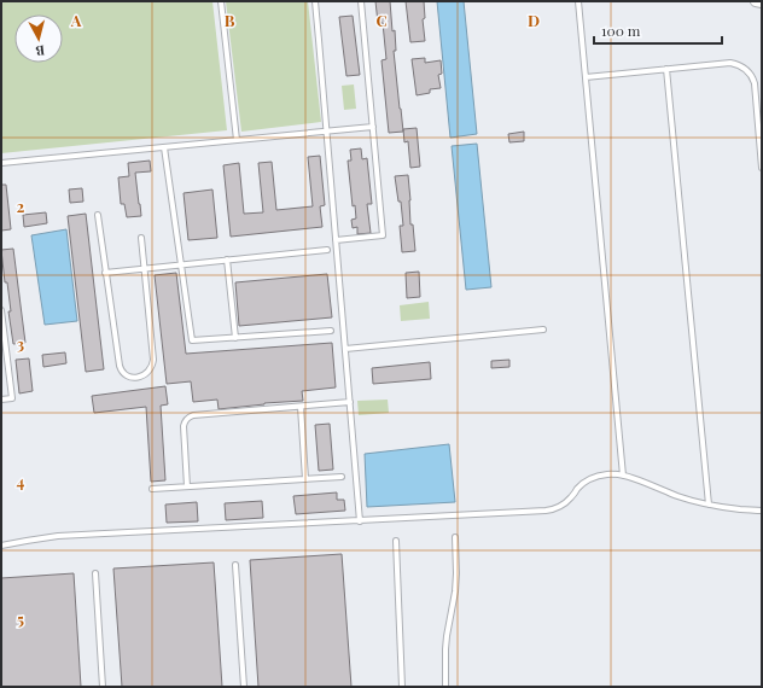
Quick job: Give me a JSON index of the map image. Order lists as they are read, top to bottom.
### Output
{
  "scale_bar": "100 m",
  "north": "bottom",
  "grid": {
    "columns": [
      "A",
      "B",
      "C",
      "D"
    ],
    "rows": [
      "2",
      "3",
      "4",
      "5"
    ]
  }
}
